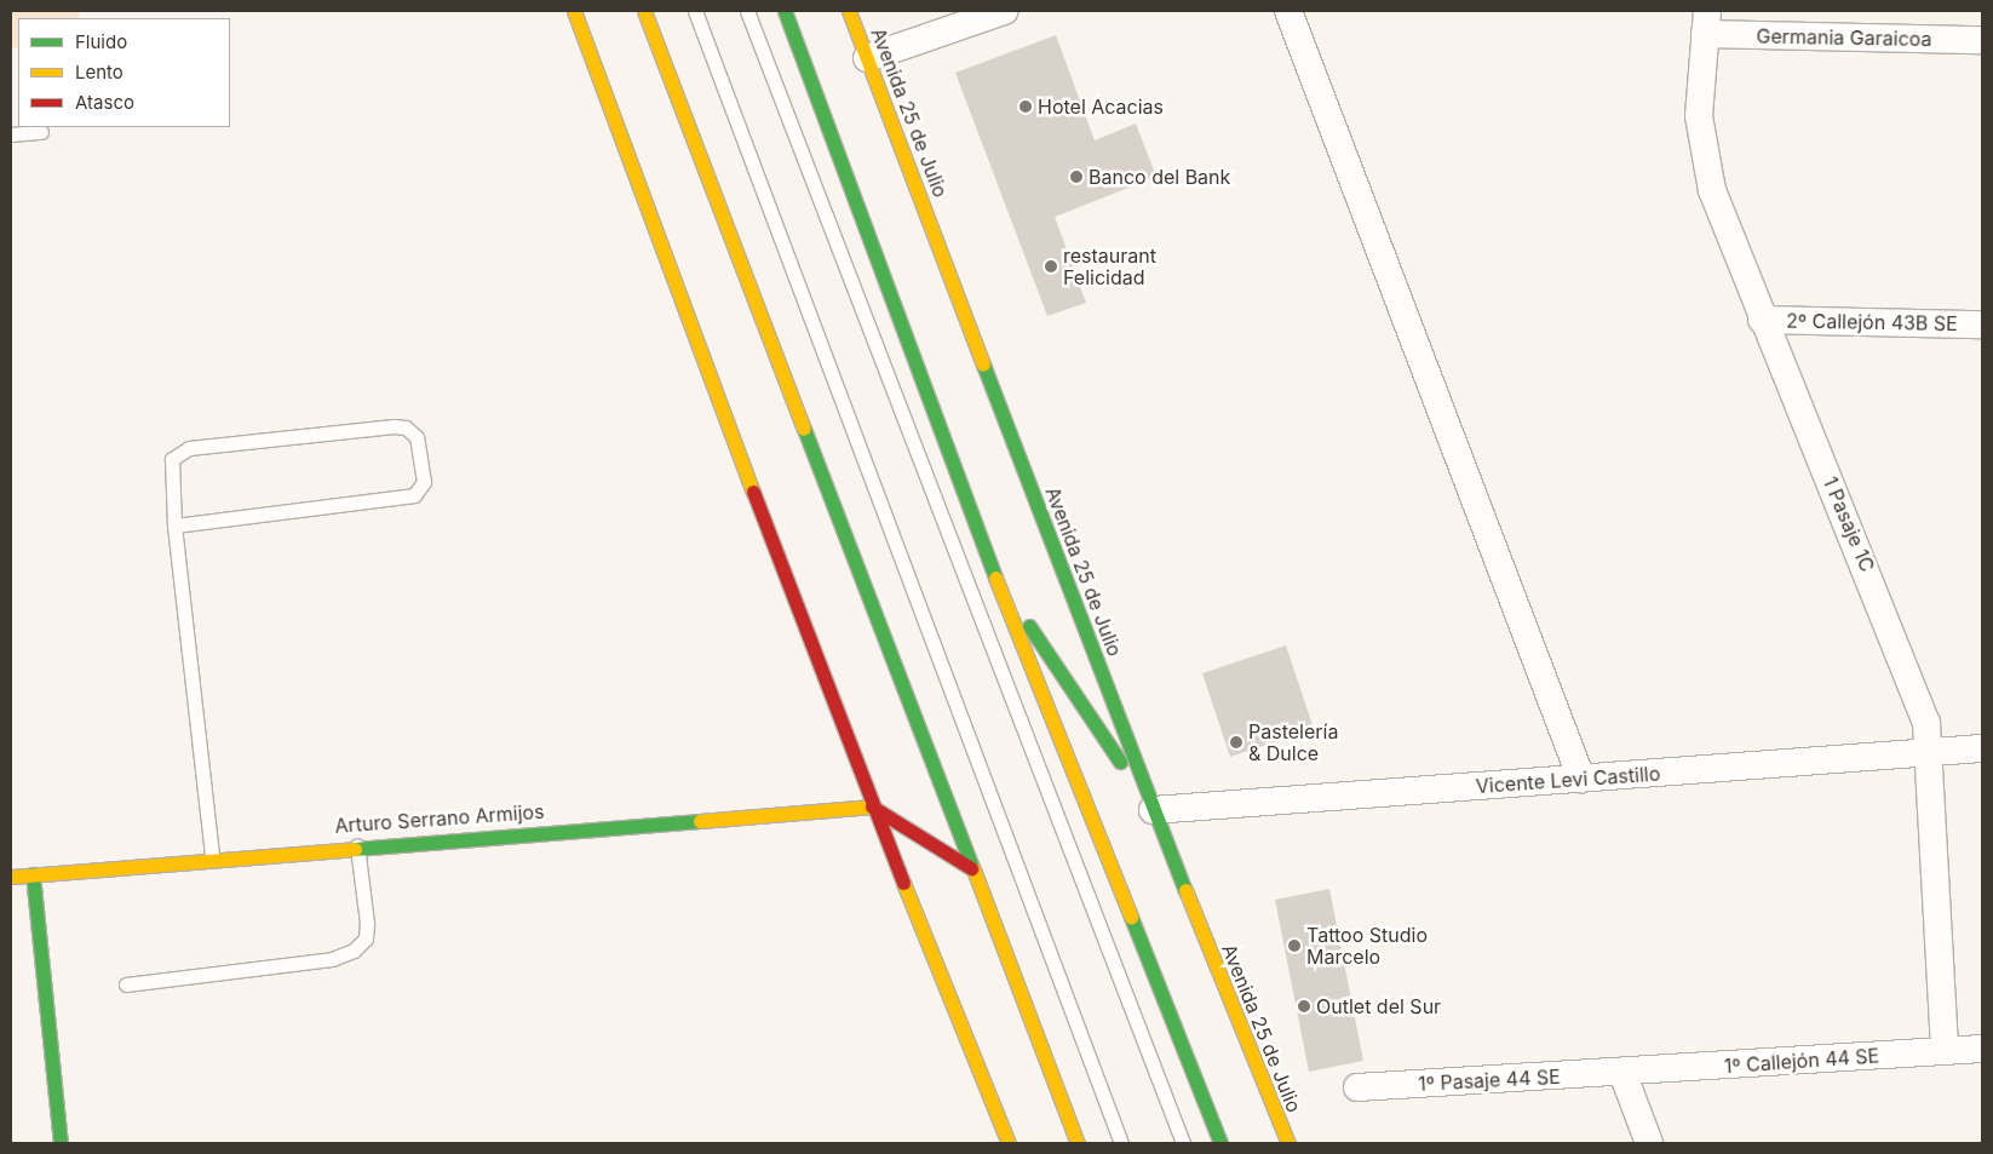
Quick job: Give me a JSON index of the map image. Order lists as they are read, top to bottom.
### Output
{
  "streets": {
    "main road": ["Avenida 25 de Julio", "Arturo Serrano Armijos"],
    "street": [
      "Germania Garaicoa",
      "2º Callejón 43B SE",
      "1 Pasaje 1C",
      "Vicente Levi Castillo",
      "1º Callejón 44 SE",
      "1º Pasaje 44 SE"
    ]
  },
  "crossings": [
    ["Germania Garaicoa", "1 Pasaje 1C"],
    ["Avenida 25 de Julio", "Vicente Levi Castillo"],
    ["2º Callejón 43B SE", "1 Pasaje 1C"],
    ["1 Pasaje 1C", "Vicente Levi Castillo"],
    ["1 Pasaje 1C", "1º Callejón 44 SE"],
    ["1º Callejón 44 SE", "1º Pasaje 44 SE"]
  ],
  "places": [
    "Hotel Acacias",
    "Banco del Bank",
    "restaurant Felicidad",
    "Pastelería & Dulce",
    "Tattoo Studio Marcelo",
    "Outlet del Sur"
  ],
  "legend": ["Fluido", "Lento", "Atasco"]
}
